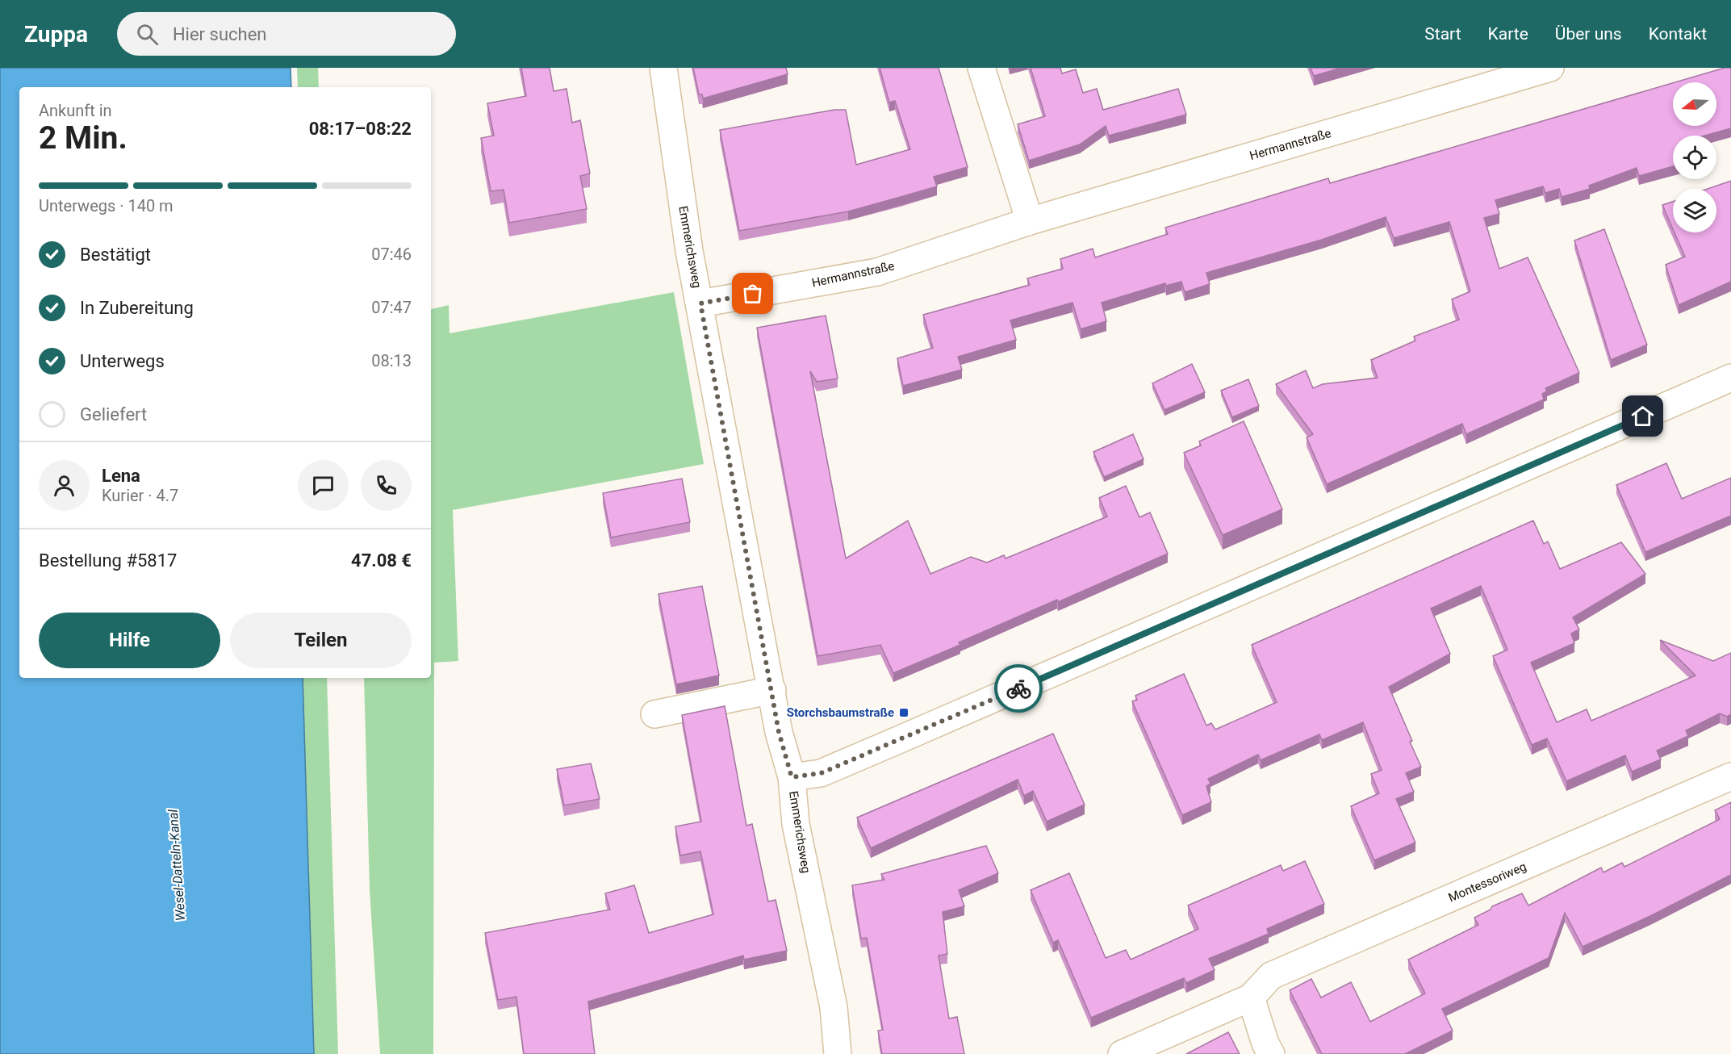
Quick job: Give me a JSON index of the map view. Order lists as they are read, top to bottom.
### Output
{
  "streets": {
    "street": ["Hermannstraße", "Emmerichsweg", "Montessoriweg"]
  },
  "crossings": [
    ["Hermannstraße", "Emmerichsweg"]
  ],
  "water": ["Wesel-Datteln-Kanal"],
  "places": {
    "transit": ["Storchsbaumstraße"]
  },
  "north": "left",
  "page": {
    "header": "Zuppa",
    "search": "Hier suchen",
    "nav": [
      "Start",
      "Karte",
      "Über uns",
      "Kontakt"
    ],
    "heading": ["2 Min.", "Ankunft in", "08:17–08:22"],
    "panel": [
      "Lena",
      "Kurier · 4.7",
      "Bestellung #5817",
      "47.08 €"
    ],
    "bar": "Unterwegs · 140 m",
    "list": [
      ["Bestätigt", "07:46"],
      ["In Zubereitung", "07:47"],
      ["Unterwegs", "08:13"],
      "Geliefert"
    ],
    "buttons": ["Hilfe", "Teilen"]
  }
}
